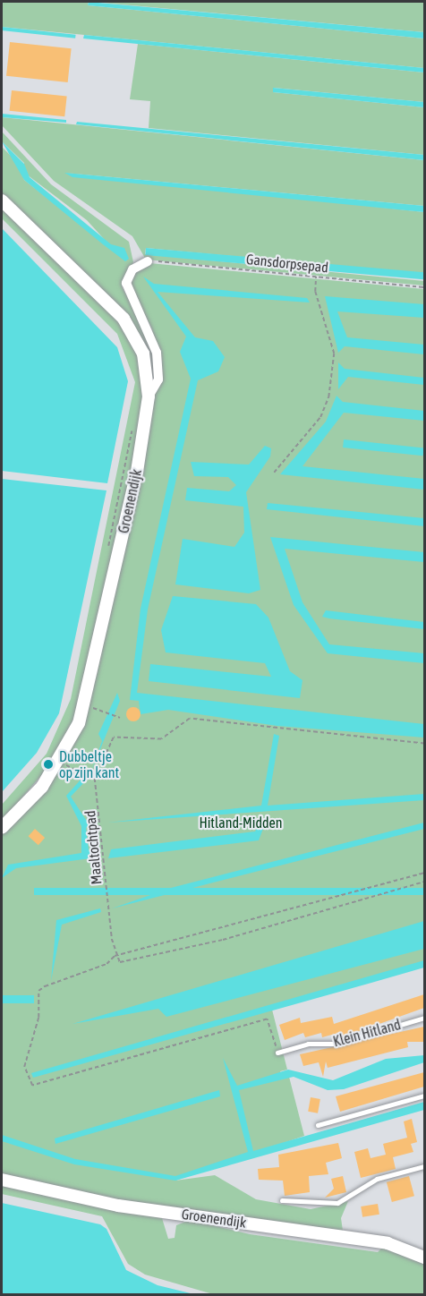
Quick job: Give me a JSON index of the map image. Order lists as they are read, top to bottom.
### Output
{
  "streets": {
    "street": ["Groenendijk"],
    "lane": ["Klein Hitland"],
    "path": ["Gansdorpsepad", "Maaltochtpad"]
  },
  "parks": ["Hitland-Midden"],
  "places": ["Dubbeltje op zijn kant"]
}
